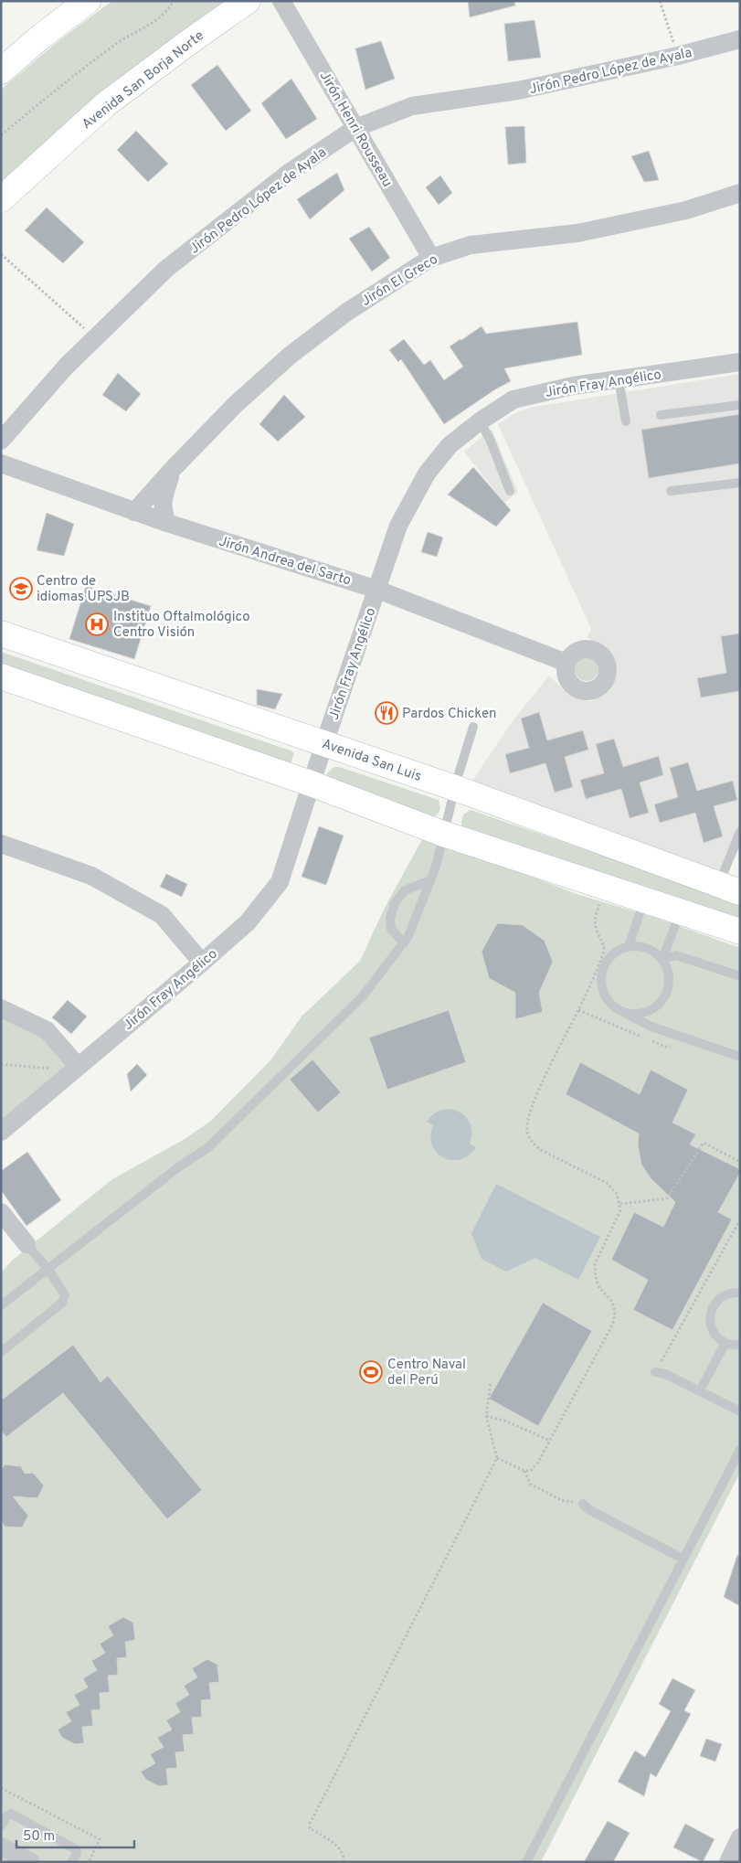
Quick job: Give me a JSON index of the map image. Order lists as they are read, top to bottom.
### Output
{
  "streets": {
    "main road": ["Avenida San Borja Norte", "Avenida San Luis"],
    "street": [
      "Jirón Pedro López de Ayala",
      "Jirón Henri Rousseau",
      "Jirón El Greco",
      "Jirón Fray Angélico",
      "Jirón Andrea del Sarto"
    ]
  },
  "crossings": [
    ["Jirón Pedro López de Ayala", "Jirón Henri Rousseau"],
    ["Jirón Henri Rousseau", "Jirón El Greco"],
    ["Jirón El Greco", "Jirón Andrea del Sarto"],
    ["Jirón Fray Angélico", "Jirón Andrea del Sarto"],
    ["Jirón Fray Angélico", "Avenida San Luis"]
  ],
  "places": {
    "school or university": ["Centro de idiomas UPSJB"],
    "hospital": ["Instituo Oftalmológico Centro Visión"],
    "restaurant": ["Pardos Chicken"],
    "sports": ["Centro Naval del Perú"]
  },
  "scale_bar": "50 m"
}
